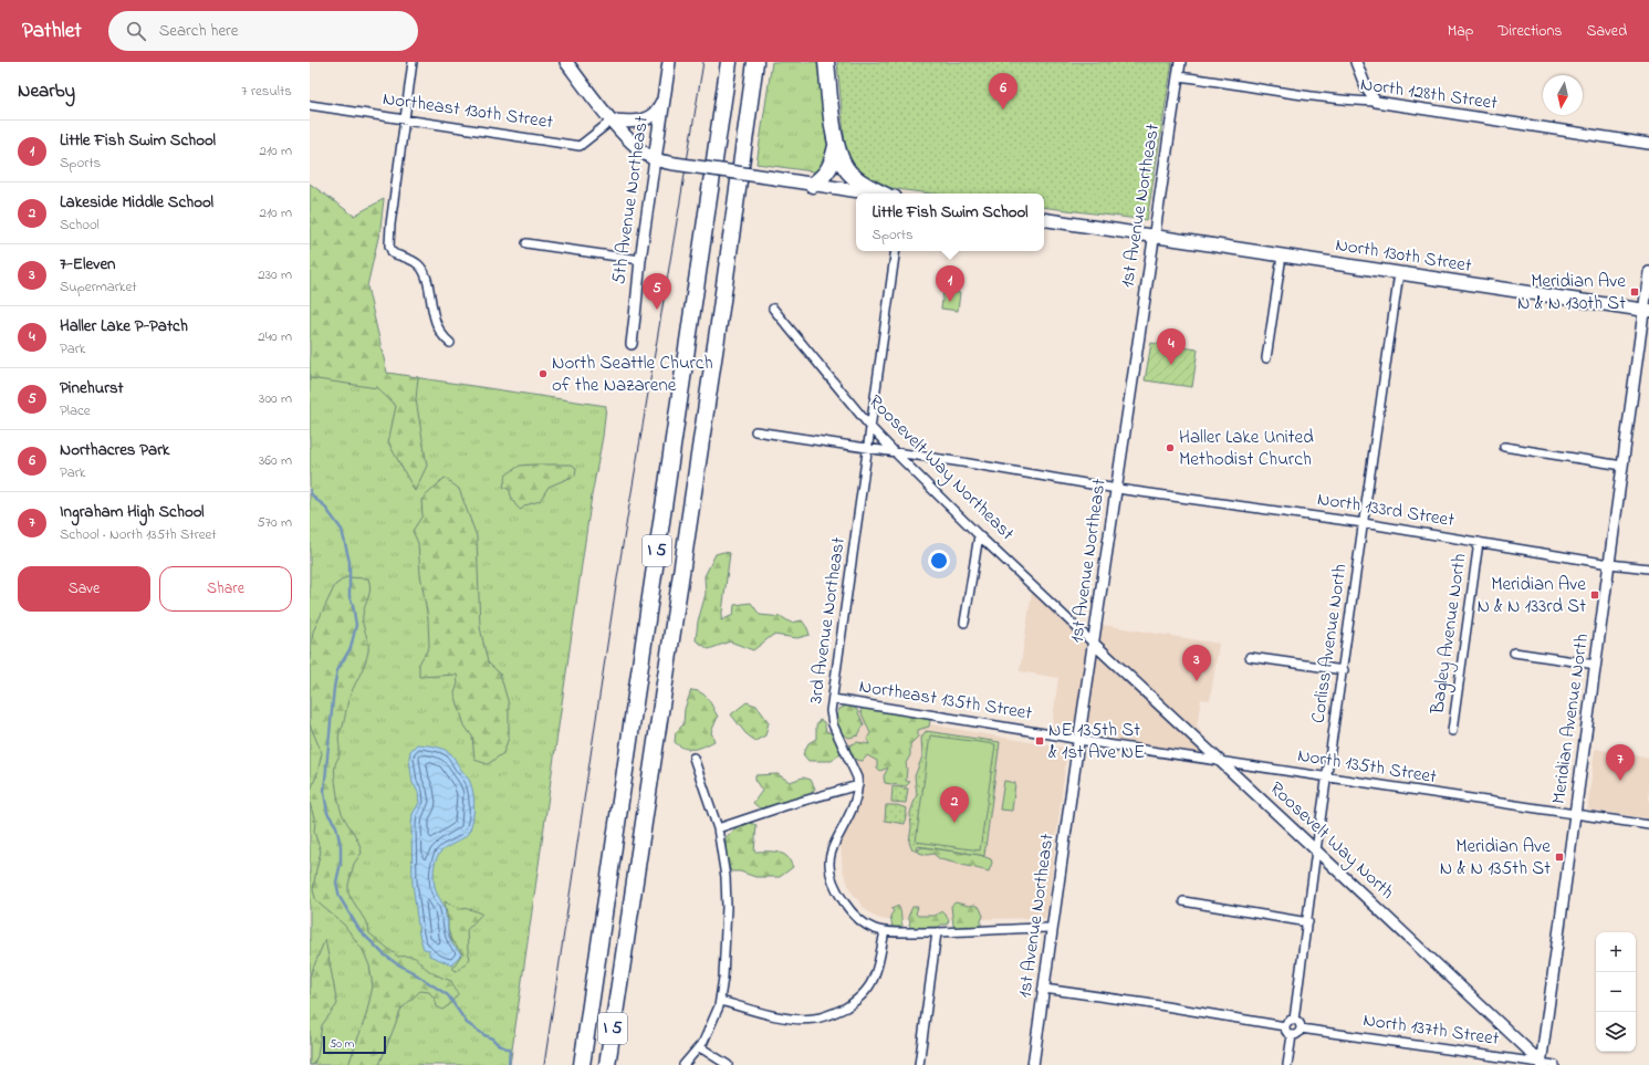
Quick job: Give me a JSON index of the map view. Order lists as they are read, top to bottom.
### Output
{
  "streets": {
    "highway": ["I 5"],
    "main road": ["5th Avenue Northeast", "North 130th Street"],
    "street": [
      "North 128th Street",
      "Northeast 130th Street",
      "1st Avenue Northeast",
      "Roosevelt Way Northeast",
      "North 133rd Street",
      "3rd Avenue Northeast",
      "Bagley Avenue North",
      "Corliss Avenue North",
      "Northeast 135th Street",
      "Meridian Avenue North",
      "North 135th Street",
      "Roosevelt Way North",
      "North 137th Street"
    ]
  },
  "crossings": [
    ["North 128th Street", "1st Avenue Northeast"],
    ["1st Avenue Northeast", "North 130th Street"],
    ["1st Avenue Northeast", "Roosevelt Way Northeast"],
    ["1st Avenue Northeast", "North 133rd Street"],
    ["1st Avenue Northeast", "Northeast 135th Street"],
    ["1st Avenue Northeast", "North 135th Street"],
    ["1st Avenue Northeast", "Roosevelt Way North"],
    ["North 130th Street", "Corliss Avenue North"],
    ["North 130th Street", "Meridian Avenue North"],
    ["Roosevelt Way Northeast", "North 133rd Street"],
    ["Roosevelt Way Northeast", "3rd Avenue Northeast"],
    ["Roosevelt Way Northeast", "Roosevelt Way North"],
    ["North 133rd Street", "3rd Avenue Northeast"],
    ["North 133rd Street", "Bagley Avenue North"],
    ["North 133rd Street", "Corliss Avenue North"],
    ["North 133rd Street", "Meridian Avenue North"],
    ["3rd Avenue Northeast", "Northeast 135th Street"],
    ["Corliss Avenue North", "North 135th Street"],
    ["Corliss Avenue North", "Roosevelt Way North"],
    ["Corliss Avenue North", "North 137th Street"],
    ["Northeast 135th Street", "North 135th Street"],
    ["Meridian Avenue North", "North 135th Street"],
    ["Meridian Avenue North", "Roosevelt Way North"],
    ["Meridian Avenue North", "North 137th Street"],
    ["North 135th Street", "Roosevelt Way North"],
    ["Roosevelt Way North", "North 137th Street"]
  ],
  "places": {
    "transit": [
      "Meridian Ave N & N 130th St",
      "Meridian Ave N & N 133rd St",
      "NE 135th St & 1st Ave NE",
      "Meridian Ave N & N 135th St"
    ],
    "other": ["North Seattle Church of the Nazarene", "Haller Lake United Methodist Church"]
  },
  "scale_bar": "50 m",
  "north": "bottom",
  "page": {
    "header": "Pathlet",
    "search": "Search here",
    "nav": ["Map", "Directions", "Saved"],
    "heading": ["Nearby", "7 results"],
    "pins": [
      "6",
      "1",
      "5",
      "4",
      "3",
      "7",
      "2"
    ],
    "list": [
      {
        "mark": "1",
        "name": "Little Fish Swim School",
        "note": "Sports",
        "value": "210 m"
      },
      {
        "mark": "2",
        "name": "Lakeside Middle School",
        "note": "School",
        "value": "210 m"
      },
      {
        "mark": "3",
        "name": "7-Eleven",
        "note": "Supermarket",
        "value": "230 m"
      },
      {
        "mark": "4",
        "name": "Haller Lake P-Patch",
        "note": "Park",
        "value": "240 m"
      },
      {
        "mark": "5",
        "name": "Pinehurst",
        "note": "Place",
        "value": "300 m"
      },
      {
        "mark": "6",
        "name": "Northacres Park",
        "note": "Park",
        "value": "360 m"
      },
      {
        "mark": "7",
        "name": "Ingraham High School",
        "note": "School · North 135th Street",
        "value": "570 m"
      }
    ],
    "popup": ["Little Fish Swim School", "Sports"],
    "buttons": ["Save", "Share"],
    "map_buttons": ["+", "−"],
    "scale": "50 m"
  }
}
